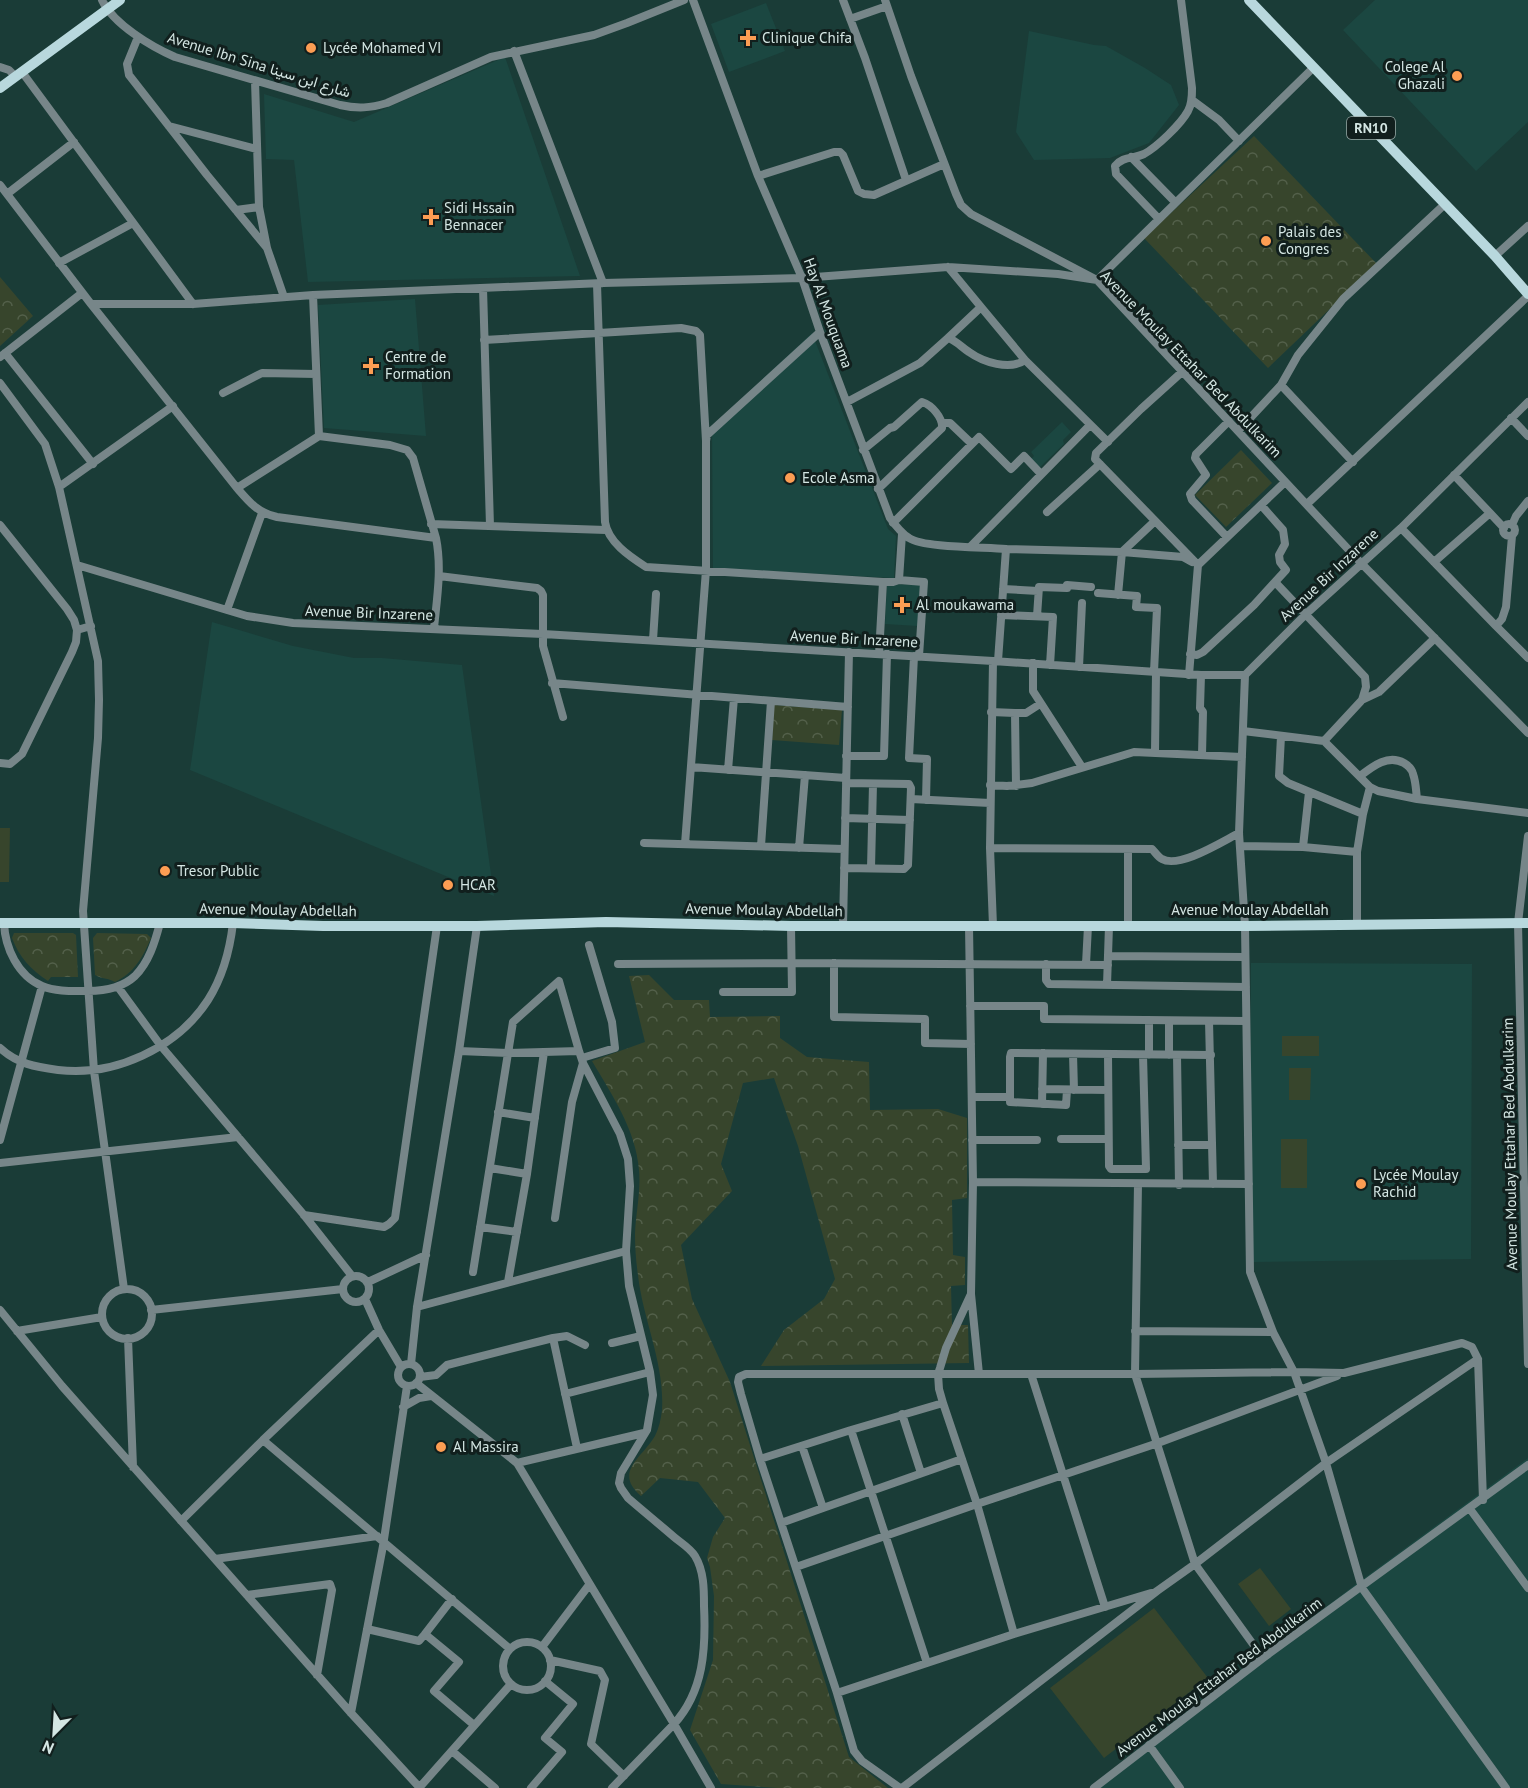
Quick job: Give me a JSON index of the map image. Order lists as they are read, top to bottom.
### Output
{
  "streets": {
    "main road": ["RN10", "Avenue Moulay Abdellah"],
    "street": [
      "Avenue Ibn Sina شارع ابن سينا",
      "Hay Al Mouquama",
      "Avenue Moulay Ettahar Bed Abdulkarim",
      "Avenue Bir Inzarene"
    ]
  },
  "crossings": [
    ["Avenue Moulay Ettahar Bed Abdulkarim", "Avenue Bir Inzarene"],
    ["Avenue Moulay Ettahar Bed Abdulkarim", "Avenue Moulay Abdellah"]
  ],
  "places": {
    "health": [
      "Clinique Chifa",
      "Sidi Hssain Bennacer",
      "Centre de Formation",
      "Al moukawama"
    ],
    "other": [
      "Lycée Mohamed VI",
      "Colege Al Ghazali",
      "Palais des Congres",
      "Ecole Asma",
      "Tresor Public",
      "HCAR",
      "Lycée Moulay Rachid",
      "Al Massira"
    ]
  },
  "north": "bottom left"
}
